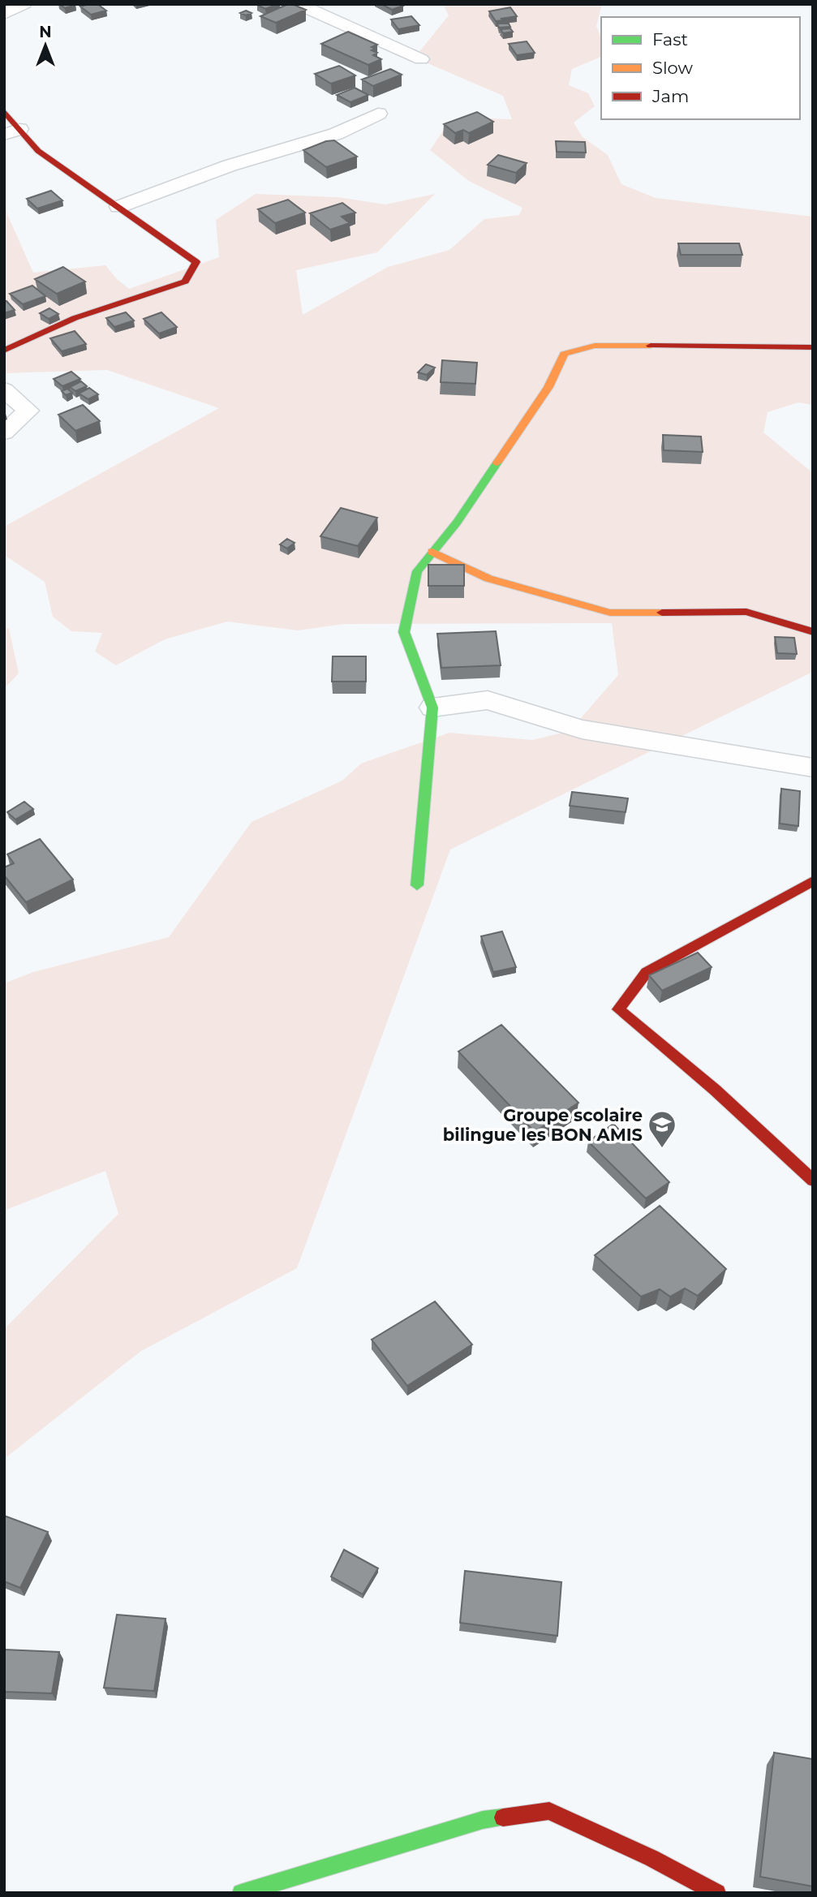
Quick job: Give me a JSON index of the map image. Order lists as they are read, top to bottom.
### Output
{
  "places": {
    "school or university": ["Groupe scolaire bilingue les BON AMIS"]
  },
  "legend": ["Fast", "Slow", "Jam"],
  "north": "top"
}
